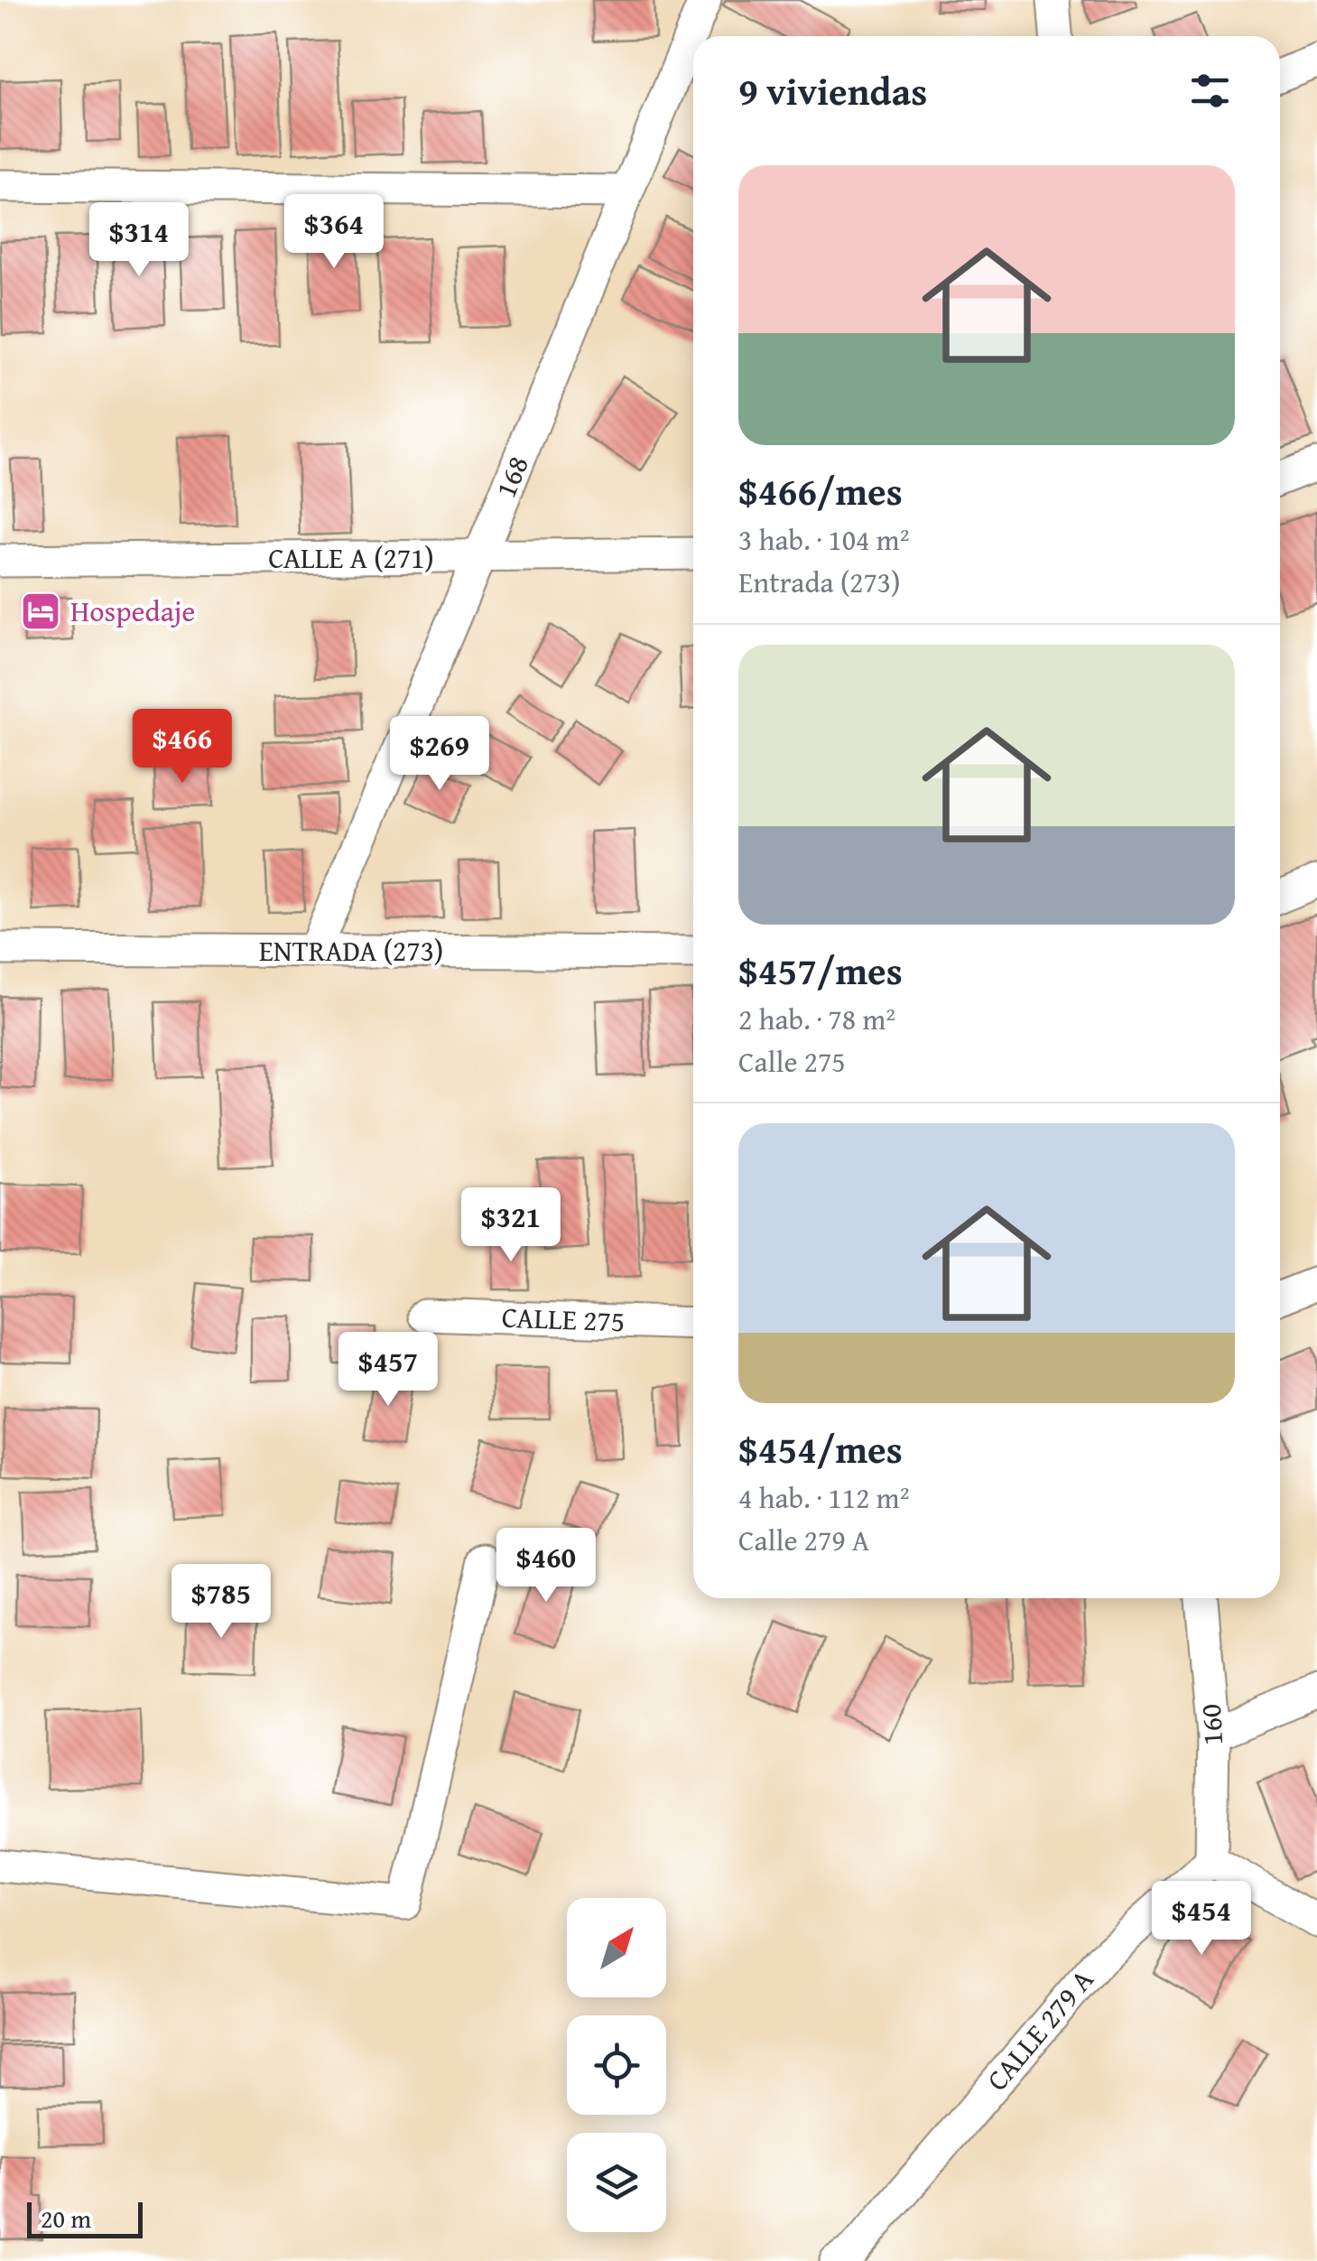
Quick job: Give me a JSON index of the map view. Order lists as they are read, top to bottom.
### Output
{
  "streets": {
    "street": [
      "168",
      "CALLE A (271)",
      "ENTRADA (273)",
      "CALLE 275",
      "160",
      "CALLE 279 A"
    ]
  },
  "crossings": [
    ["168", "CALLE A (271)"],
    ["168", "ENTRADA (273)"],
    ["160", "CALLE 279 A"]
  ],
  "places": {
    "hotel": ["Hospedaje"]
  },
  "scale_bar": "20 m",
  "north": "top right",
  "page": {
    "heading": "9 viviendas",
    "list": [
      {
        "name": "$466/mes",
        "note": "3 hab. · 104 m² · Entrada (273)"
      },
      {
        "name": "$457/mes",
        "note": "2 hab. · 78 m² · Calle 275"
      },
      {
        "name": "$454/mes",
        "note": "4 hab. · 112 m² · Calle 279 A"
      }
    ],
    "price": [
      "$364",
      "$314",
      "$466",
      "$269",
      "$321",
      "$457",
      "$460",
      "$785",
      "$454"
    ],
    "scale": "20 m"
  }
}
